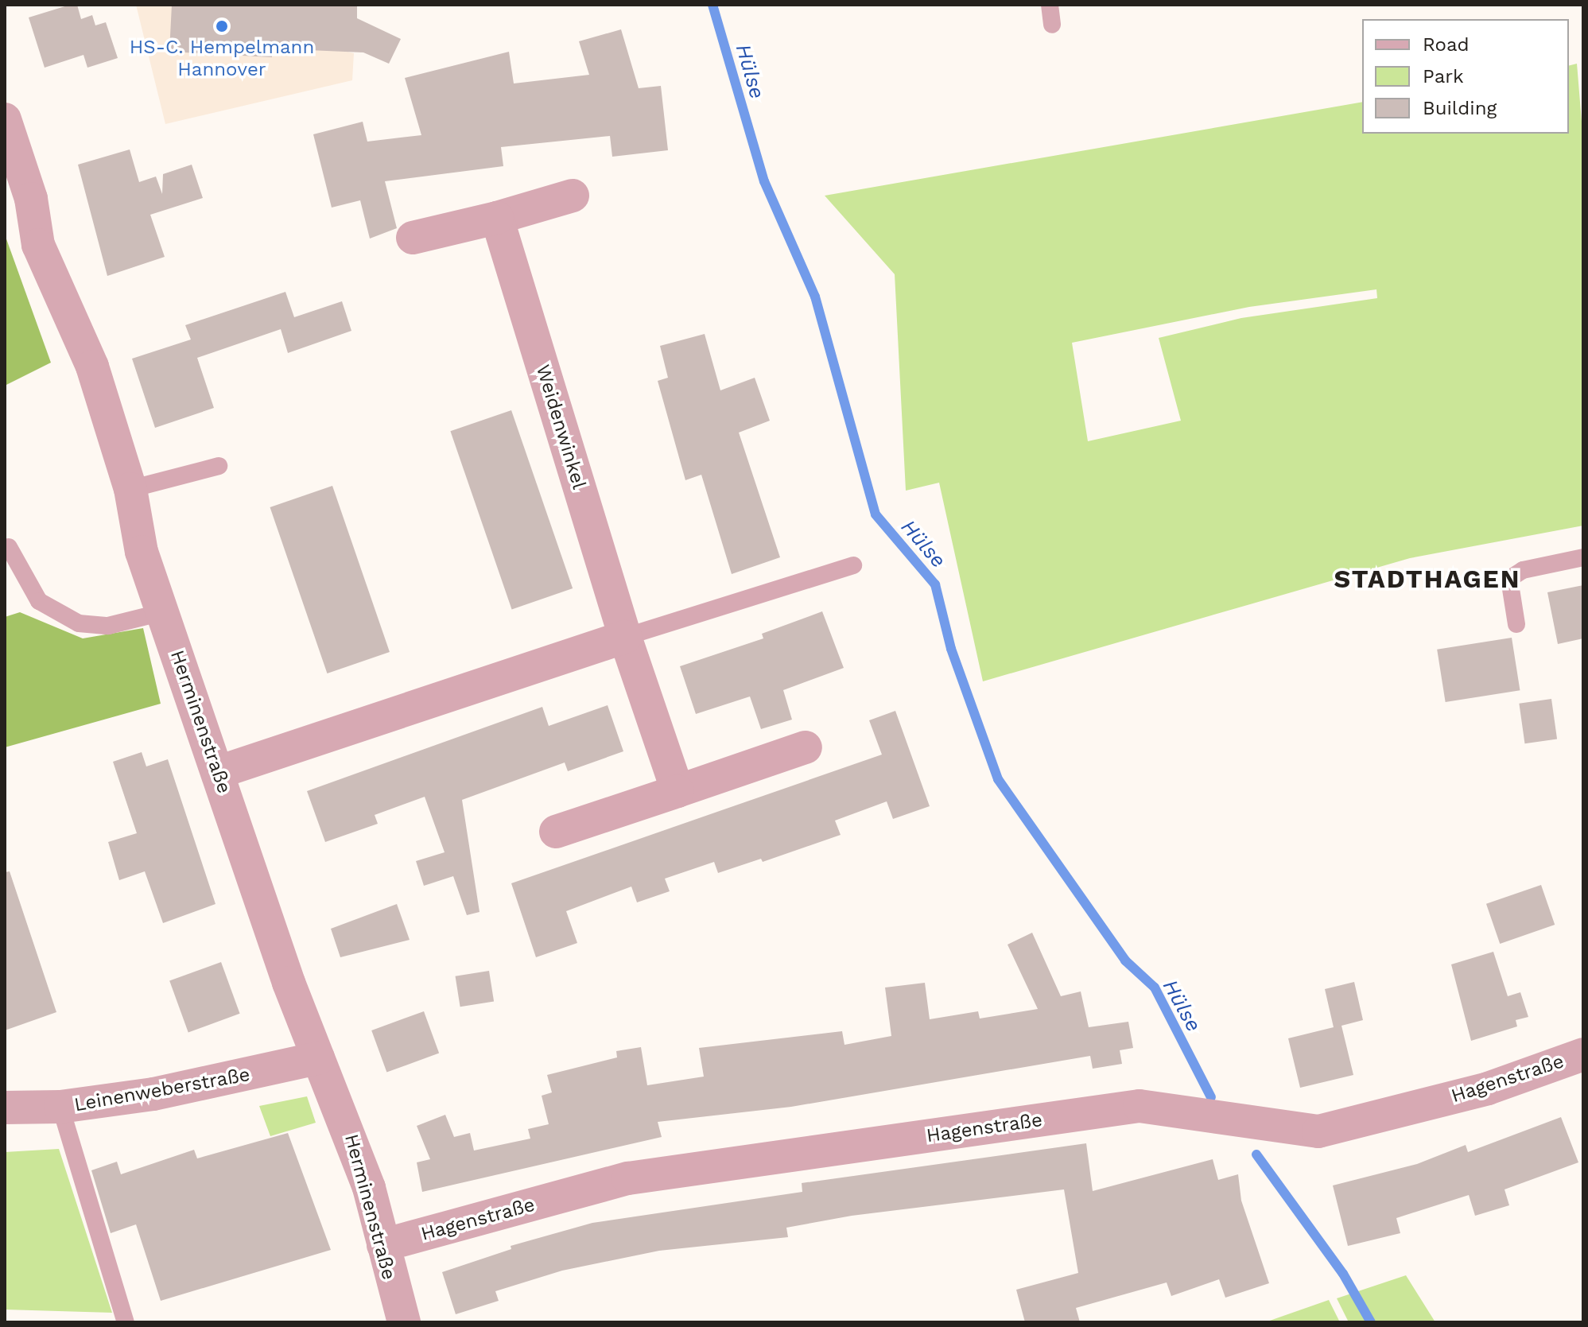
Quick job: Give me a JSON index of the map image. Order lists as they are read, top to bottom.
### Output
{
  "streets": {
    "street": [
      "Weidenwinkel",
      "Herminenstraße",
      "Hagenstraße",
      "Leinenweberstraße"
    ]
  },
  "crossings": [
    ["Herminenstraße", "Hagenstraße"],
    ["Herminenstraße", "Leinenweberstraße"]
  ],
  "districts": ["STADTHAGEN"],
  "water": ["Hülse"],
  "places": ["HS-C. Hempelmann Hannover"],
  "legend": ["Road", "Park", "Building"]
}
